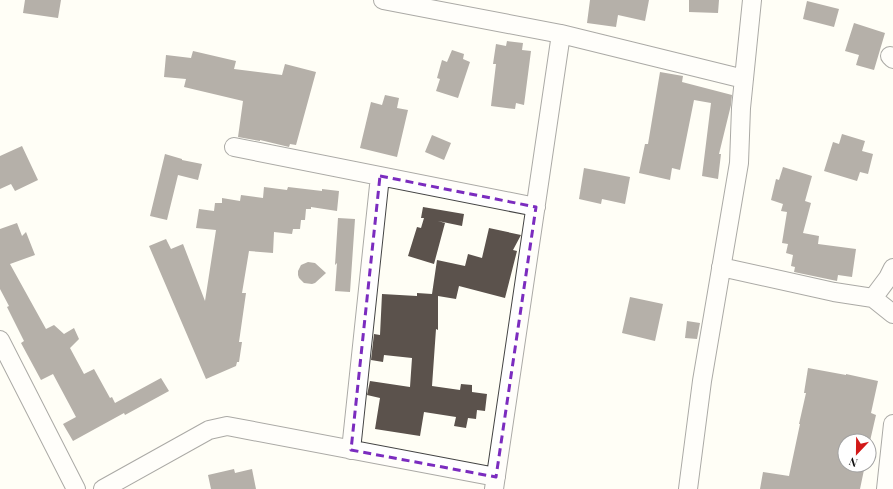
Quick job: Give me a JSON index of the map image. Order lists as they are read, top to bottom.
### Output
{
  "north": "bottom"
}
